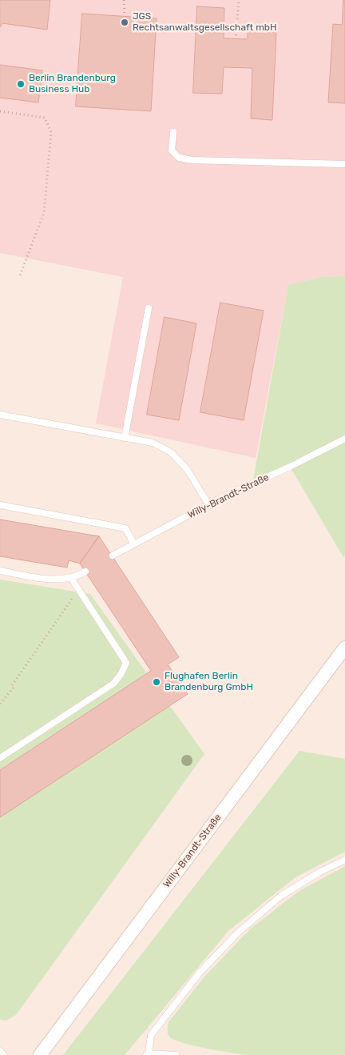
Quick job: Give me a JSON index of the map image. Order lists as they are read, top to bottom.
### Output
{
  "streets": {
    "street": ["Willy-Brandt-Straße"]
  },
  "places": ["JGS Rechtsanwaltsgesellschaft mbH", "Berlin Brandenburg Business Hub", "Flughafen Berlin Brandenburg GmbH"]
}
